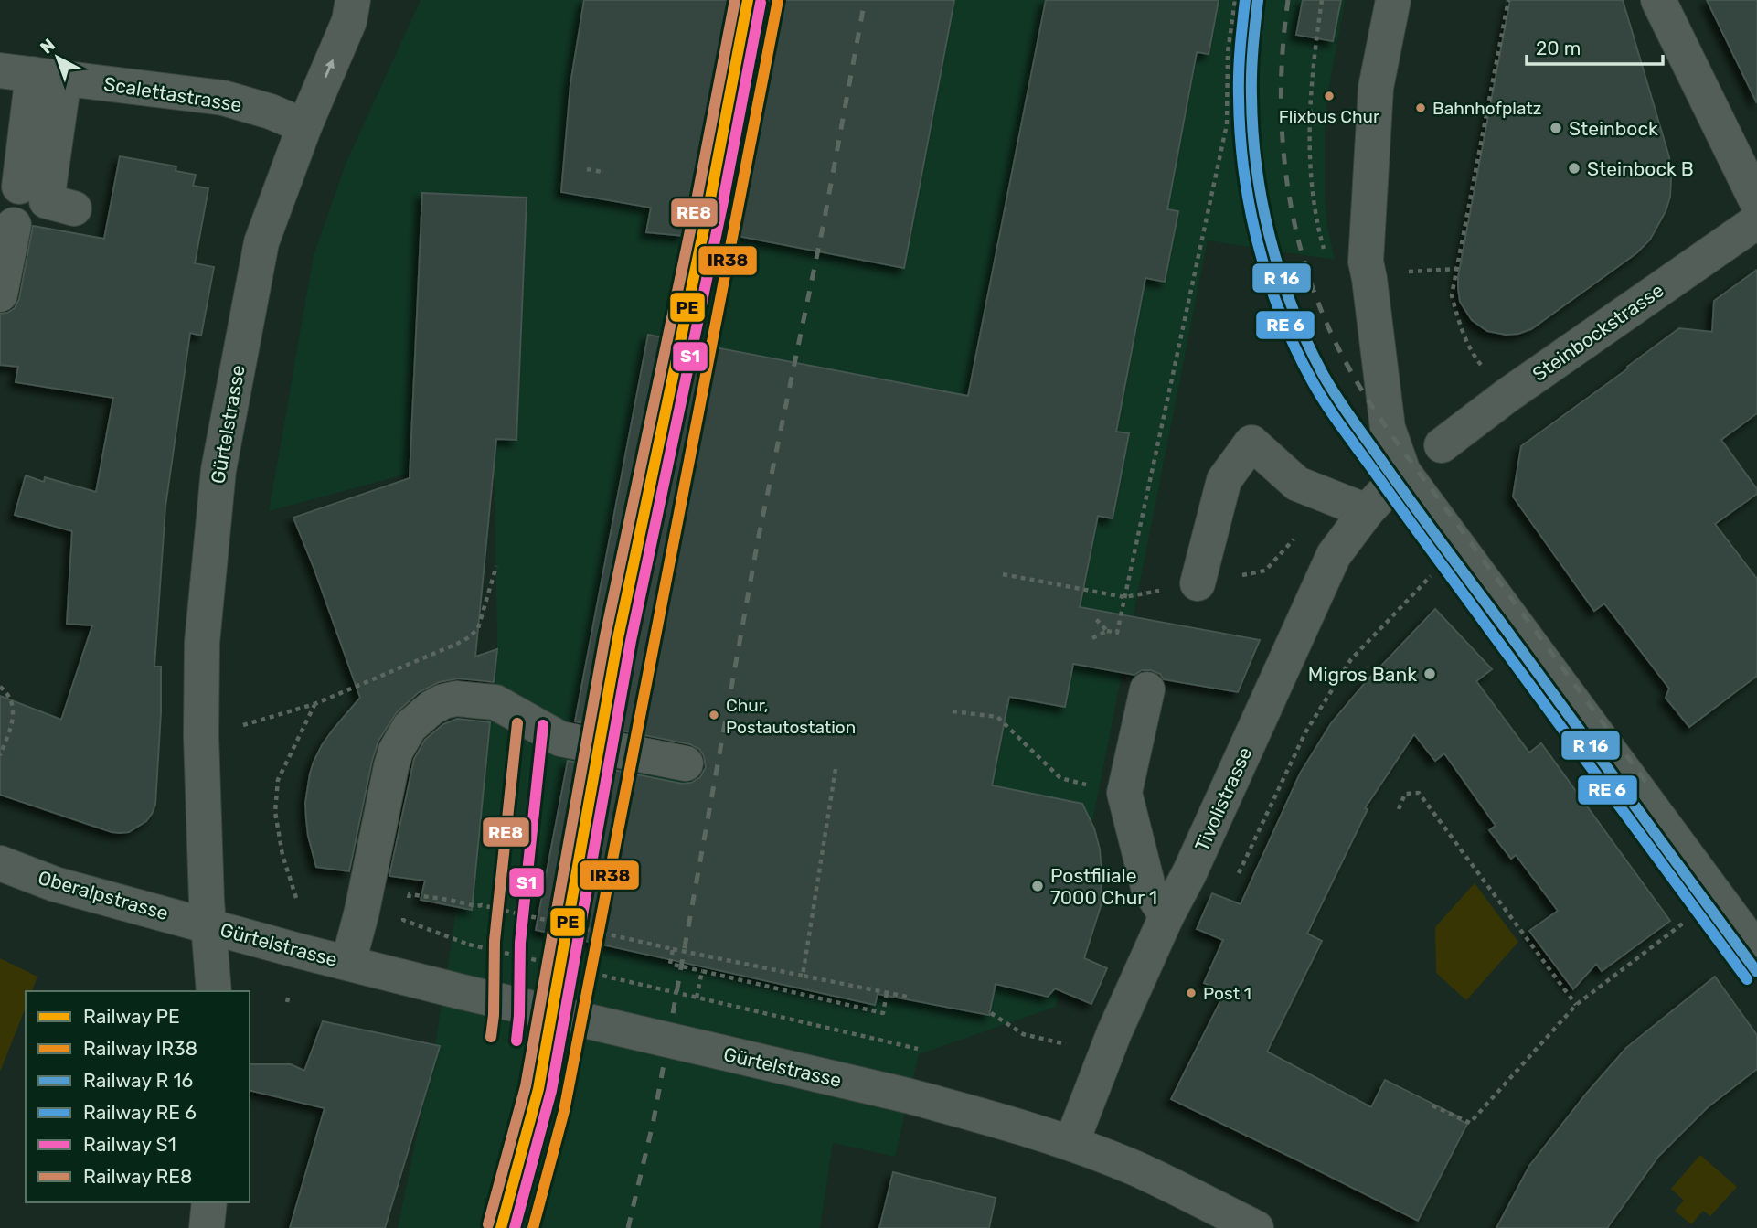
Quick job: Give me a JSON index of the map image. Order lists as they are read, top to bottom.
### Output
{
  "streets": {
    "street": [
      "Scalettastrasse",
      "Steinbockstrasse",
      "Gürtelstrasse",
      "Tivolistrasse",
      "Oberalpstrasse"
    ]
  },
  "crossings": [
    ["Scalettastrasse", "Gürtelstrasse"],
    ["Gürtelstrasse", "Tivolistrasse"],
    ["Gürtelstrasse", "Oberalpstrasse"]
  ],
  "places": [
    "Flixbus Chur",
    "Bahnhofplatz",
    "Steinbock",
    "Steinbock B",
    "Migros Bank",
    "Chur, Postautostation",
    "Postfiliale 7000 Chur 1",
    "Post 1"
  ],
  "lines": [
    "rail line PE",
    "rail line IR38",
    "rail line RE8",
    "rail line S1"
  ],
  "legend": [
    "Railway PE",
    "Railway IR38",
    "Railway R 16",
    "Railway RE 6",
    "Railway S1",
    "Railway RE8"
  ],
  "scale_bar": "20 m",
  "north": "top left"
}
